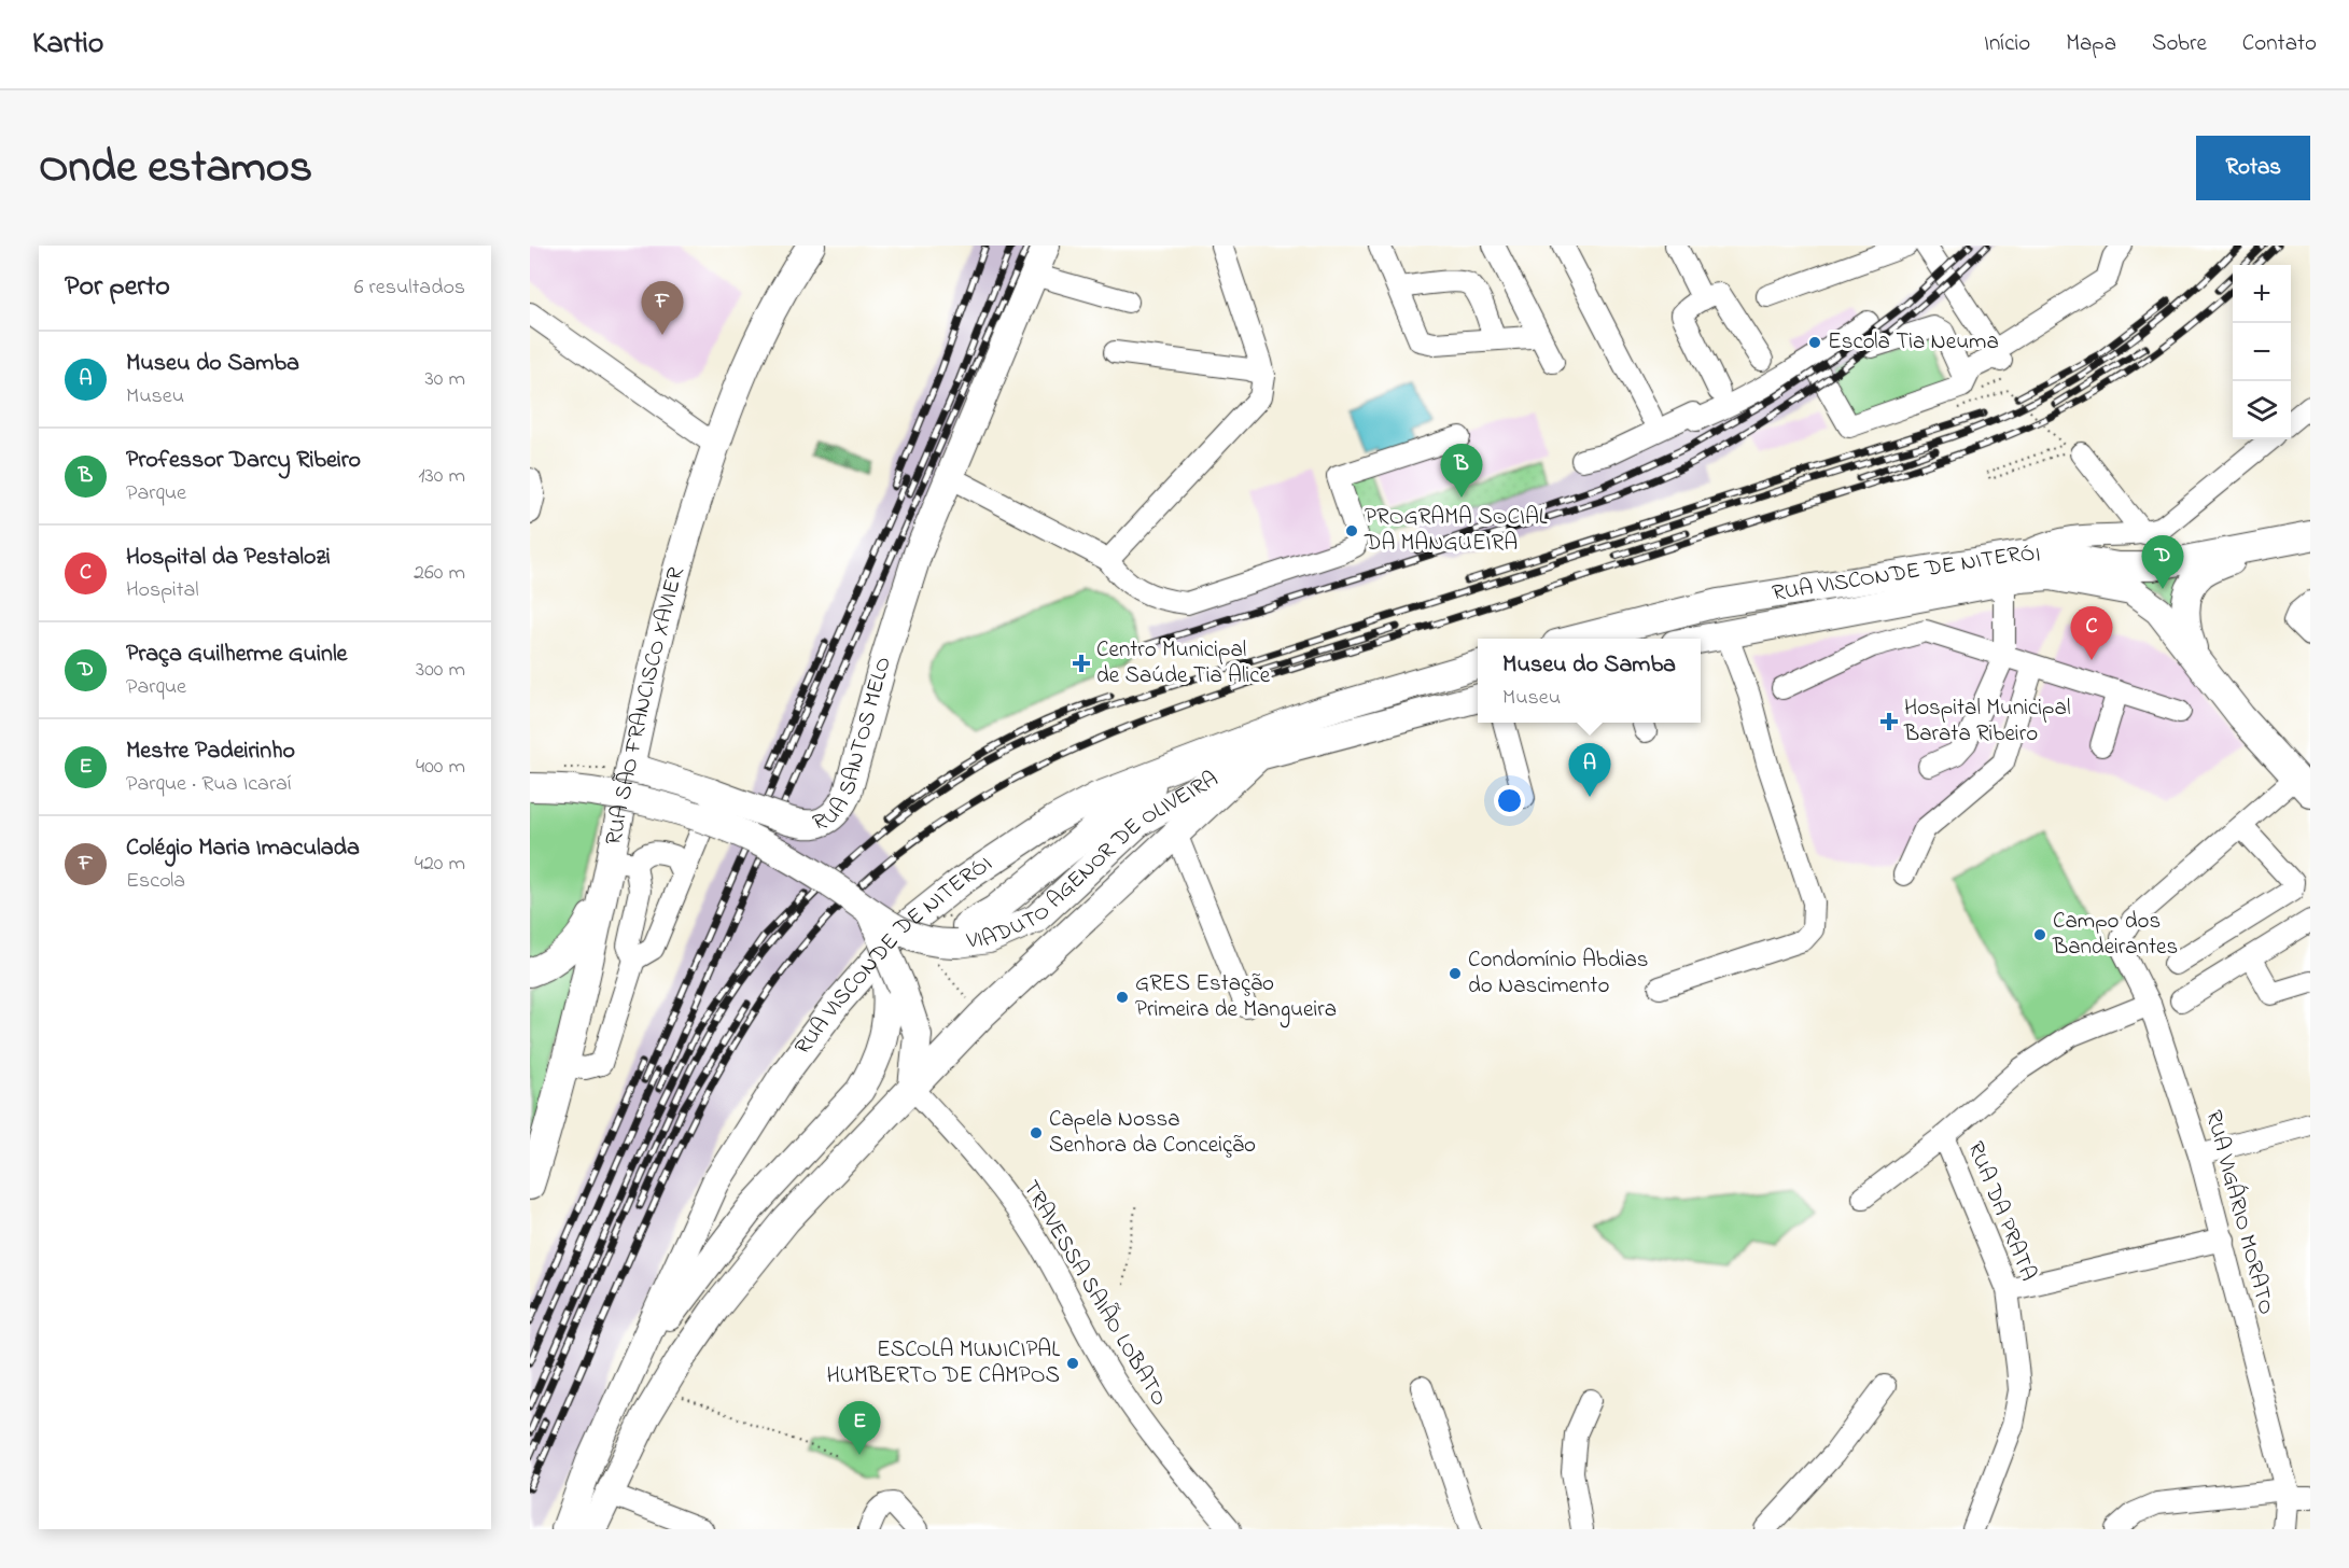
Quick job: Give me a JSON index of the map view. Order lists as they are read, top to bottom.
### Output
{
  "streets": {
    "main road": [
      "RUA VISCONDE DE NITERÓI",
      "RUA SÃO FRANCISCO XAVIER",
      "RUA SANTOS MELO",
      "VIADUTO AGENOR DE OLIVEIRA"
    ],
    "street": ["RUA DA PRATA", "RUA VIGÁRIO MORATO", "TRAVESSA SAIÃO LOBATO"]
  },
  "crossings": [
    ["RUA VISCONDE DE NITERÓI", "VIADUTO AGENOR DE OLIVEIRA"],
    ["RUA SÃO FRANCISCO XAVIER", "RUA SANTOS MELO"]
  ],
  "places": {
    "other": [
      "Escola Tia Neuma",
      "PROGRAMA SOCIAL DA MANGUEIRA",
      "Campo dos Bandeirantes",
      "Condomínio Abdias do Nascimento",
      "GRES Estação Primeira de Mangueira",
      "Capela Nossa Senhora da Conceição",
      "ESCOLA MUNICIPAL HUMBERTO DE CAMPOS"
    ],
    "health": ["Centro Municipal de Saúde Tia Alice", "Hospital Municipal Barata Ribeiro"]
  },
  "page": {
    "header": "Kartio",
    "nav": [
      "Início",
      "Mapa",
      "Sobre",
      "Contato"
    ],
    "title": "Onde estamos",
    "buttons": "Rotas",
    "heading": ["Por perto", "6 resultados"],
    "map_buttons": ["+", "−"],
    "pins": [
      "F",
      "B",
      "D",
      "C",
      "A",
      "E"
    ],
    "list": [
      {
        "mark": "A",
        "name": "Museu do Samba",
        "note": "Museu",
        "value": "30 m"
      },
      {
        "mark": "B",
        "name": "Professor Darcy Ribeiro",
        "note": "Parque",
        "value": "130 m"
      },
      {
        "mark": "C",
        "name": "Hospital da Pestalozi",
        "note": "Hospital",
        "value": "260 m"
      },
      {
        "mark": "D",
        "name": "Praça Guilherme Guinle",
        "note": "Parque",
        "value": "300 m"
      },
      {
        "mark": "E",
        "name": "Mestre Padeirinho",
        "note": "Parque · Rua Icaraí",
        "value": "400 m"
      },
      {
        "mark": "F",
        "name": "Colégio Maria Imaculada",
        "note": "Escola",
        "value": "420 m"
      }
    ],
    "popup": ["Museu do Samba", "Museu"]
  }
}
